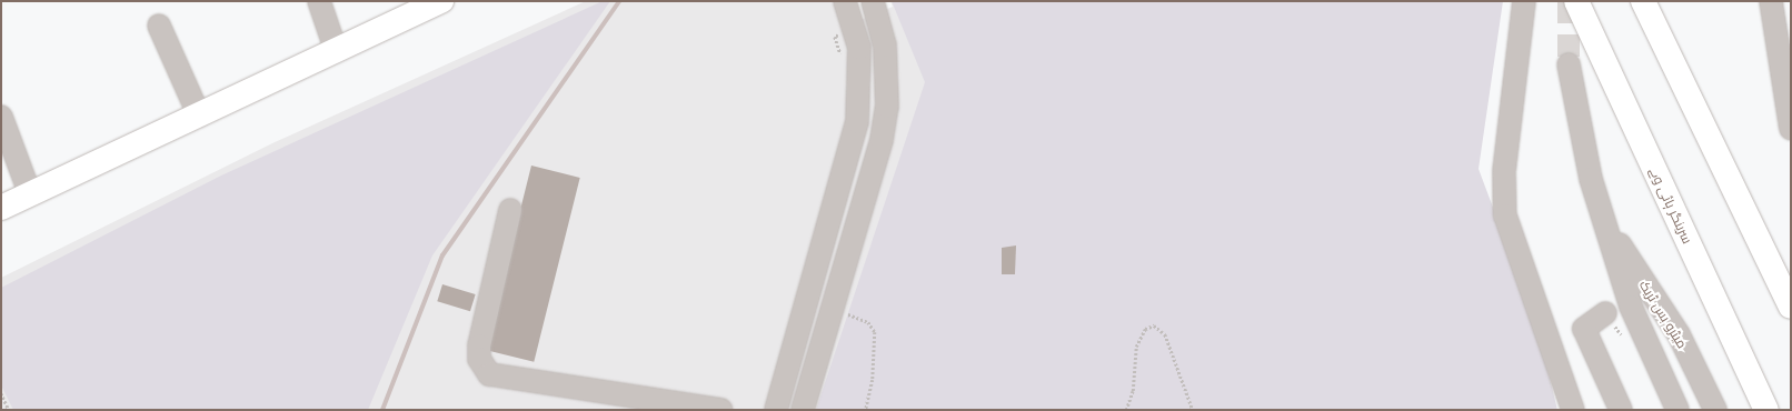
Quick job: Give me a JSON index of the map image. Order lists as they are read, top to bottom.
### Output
{
  "streets": {
    "main road": ["سرینگر ہائی وے"],
    "street": ["میٹرو بس ٹریک"]
  }
}
